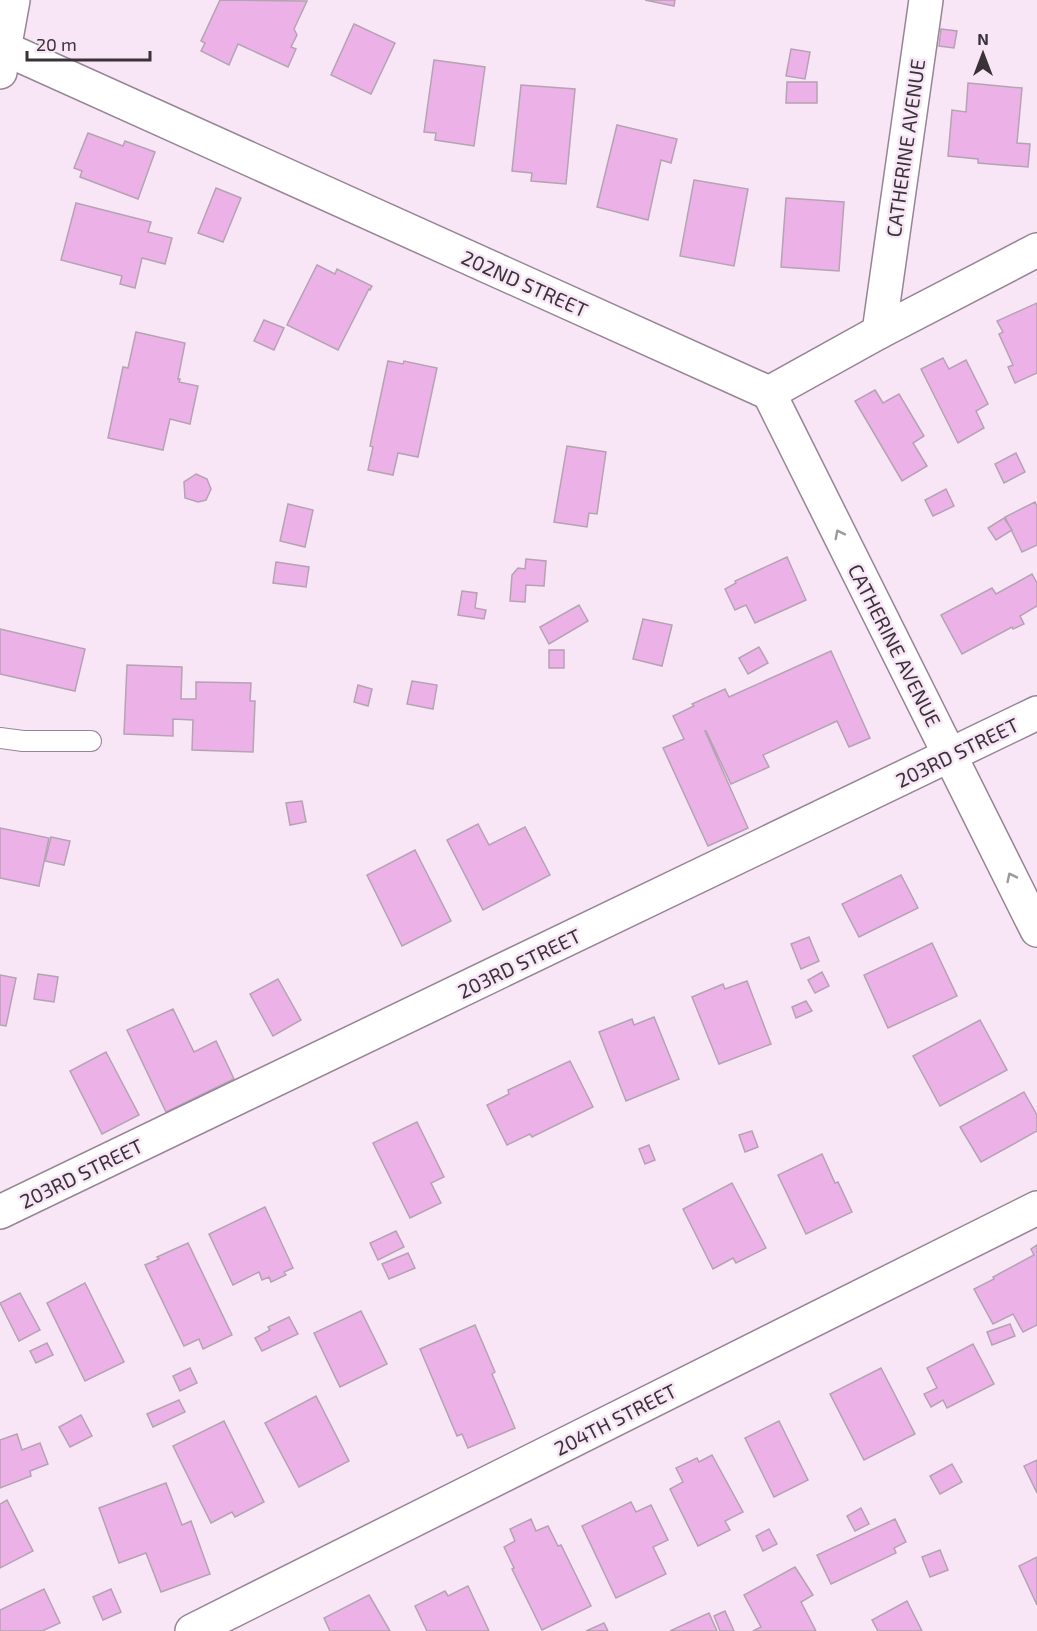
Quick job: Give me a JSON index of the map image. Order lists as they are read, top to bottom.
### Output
{
  "streets": {
    "street": [
      "CATHERINE AVENUE",
      "202ND STREET",
      "203RD STREET",
      "204TH STREET"
    ]
  },
  "crossings": [
    ["CATHERINE AVENUE", "202ND STREET"],
    ["CATHERINE AVENUE", "203RD STREET"]
  ],
  "one_way": ["CATHERINE AVENUE"],
  "scale_bar": "20 m",
  "north": "top"
}
